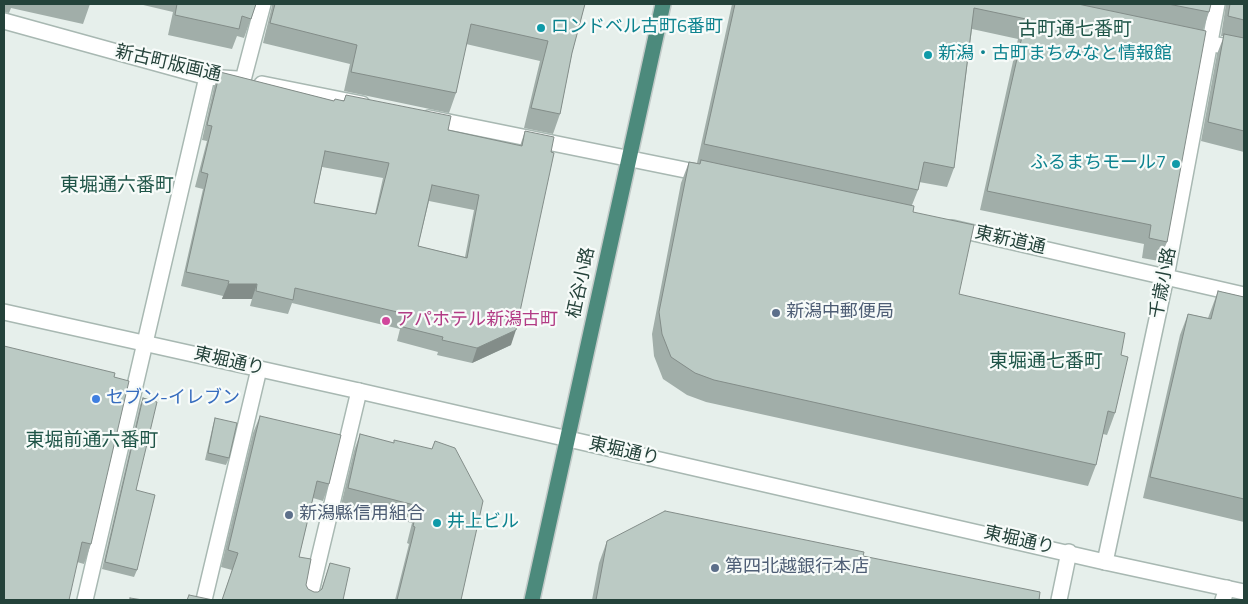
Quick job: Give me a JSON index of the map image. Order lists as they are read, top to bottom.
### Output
{
  "streets": {
    "highway": ["柾谷小路"],
    "street": [
      "新古町版画通",
      "東新道通",
      "千歳小路",
      "東堀通り"
    ]
  },
  "crossings": [
    ["東新道通", "千歳小路"],
    ["柾谷小路", "東堀通り"],
    ["千歳小路", "東堀通り"]
  ],
  "districts": [
    "古町通七番町",
    "東堀通六番町",
    "東堀通七番町",
    "東堀前通六番町"
  ],
  "places": [
    "ロンドベル古町6番町",
    "新潟・古町まちみなと情報館",
    "ふるまちモール7",
    "新潟中郵便局",
    "アパホテル新潟古町",
    "セブン-イレブン",
    "新潟縣信用組合",
    "井上ビル",
    "第四北越銀行本店"
  ]
}
